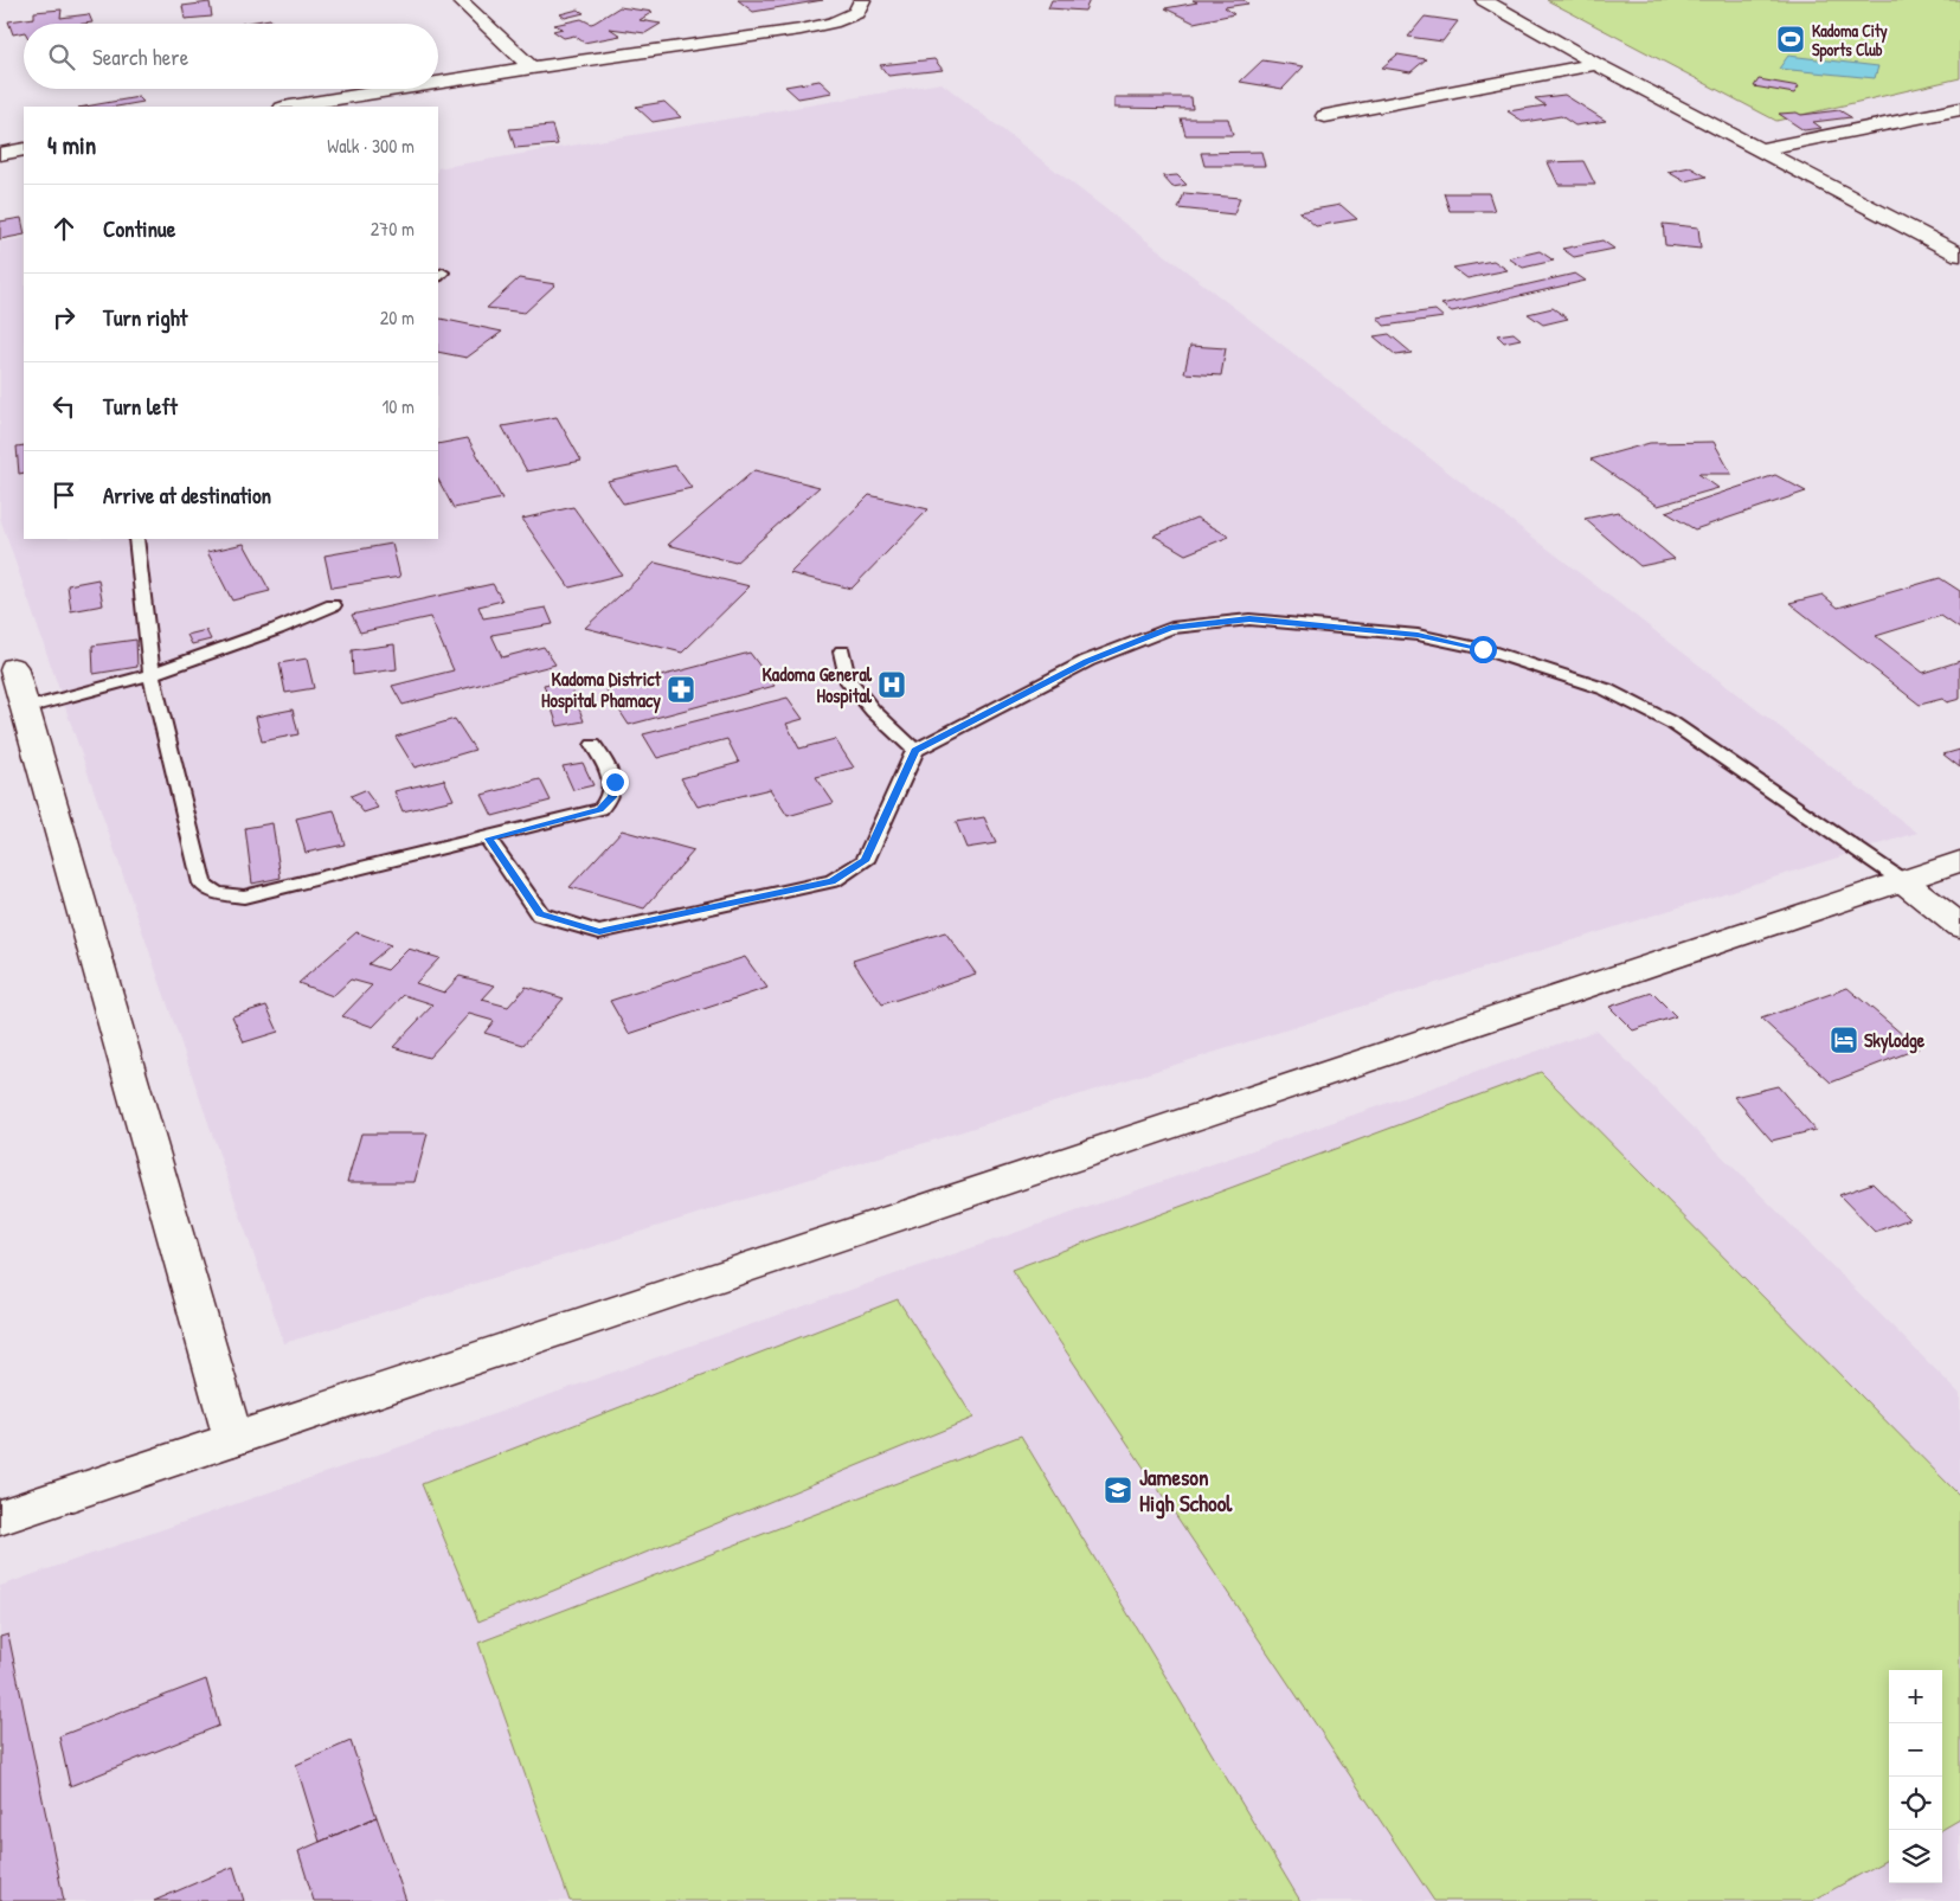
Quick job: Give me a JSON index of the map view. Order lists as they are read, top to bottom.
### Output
{
  "places": {
    "sports": ["Kadoma City Sports Club"],
    "hospital": ["Kadoma General Hospital"],
    "pharmacy": ["Kadoma District Hospital Phamacy"],
    "hotel": ["Skylodge"],
    "school or university": ["Jameson High School"]
  },
  "page": {
    "search": "Search here",
    "heading": ["4 min", "Walk · 300 m"],
    "list": [
      ["Continue", "270 m"],
      ["Turn right", "20 m"],
      ["Turn left", "10 m"],
      "Arrive at destination"
    ],
    "map_buttons": ["+", "−"]
  }
}
